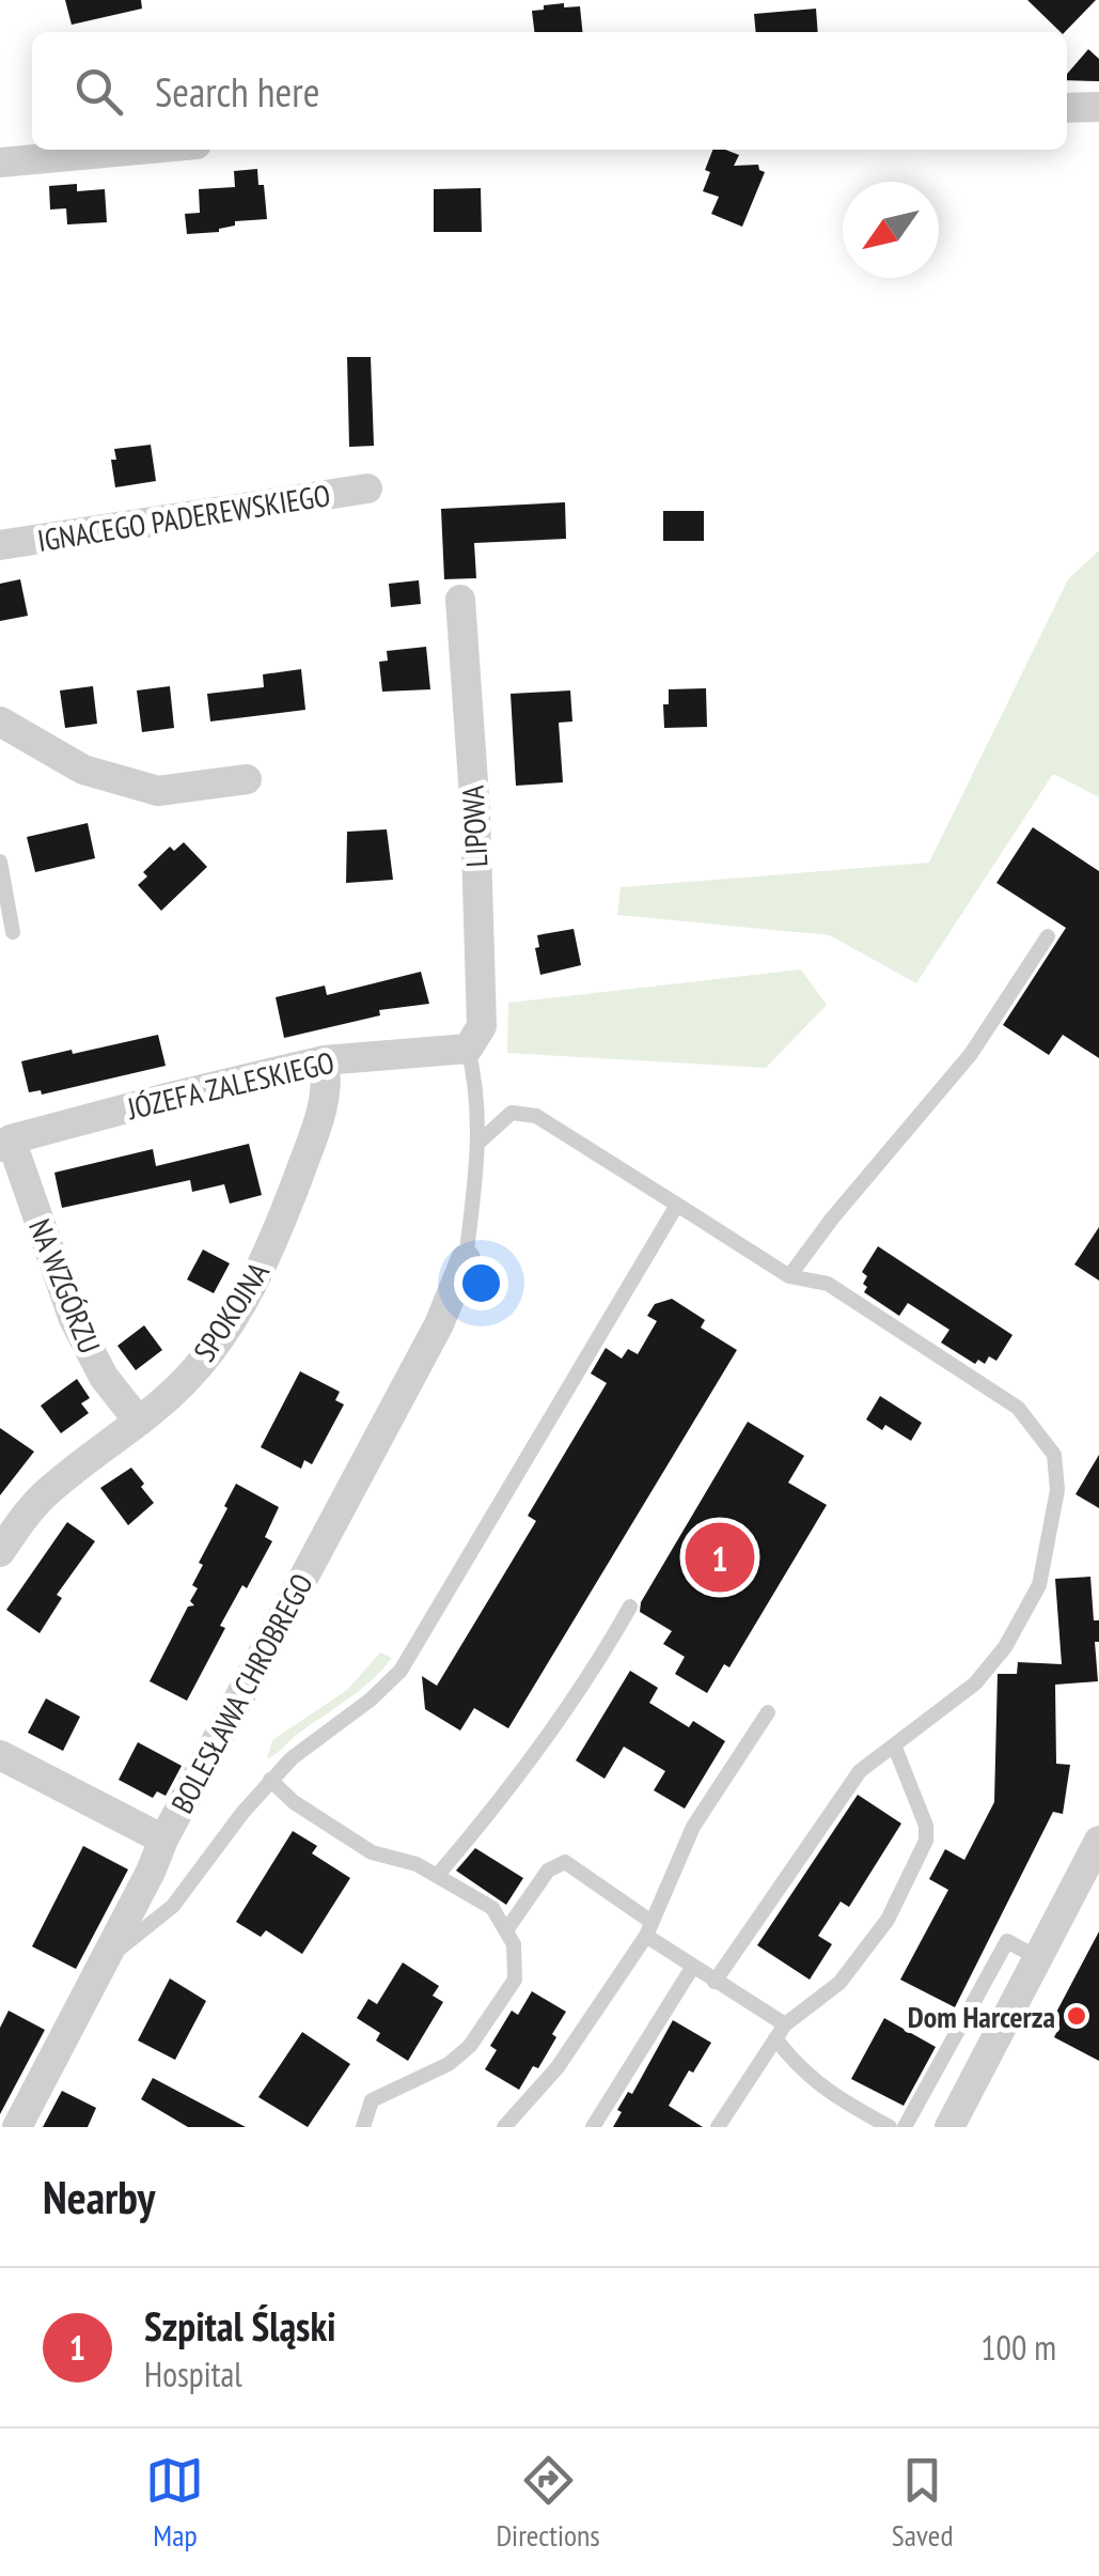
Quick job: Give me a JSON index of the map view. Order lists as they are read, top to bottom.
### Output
{
  "streets": {
    "street": [
      "IGNACEGO PADEREWSKIEGO",
      "LIPOWA",
      "JÓZEFA ZALESKIEGO",
      "NA WZGÓRZU",
      "SPOKOJNA",
      "BOLESŁAWA CHROBREGO"
    ]
  },
  "crossings": [
    ["LIPOWA", "JÓZEFA ZALESKIEGO"],
    ["JÓZEFA ZALESKIEGO", "NA WZGÓRZU"],
    ["JÓZEFA ZALESKIEGO", "SPOKOJNA"],
    ["NA WZGÓRZU", "SPOKOJNA"]
  ],
  "places": ["Dom Harcerza"],
  "north": "bottom left",
  "page": {
    "search": "Search here",
    "pins": "1",
    "heading": "Nearby",
    "list": [
      {
        "mark": "1",
        "name": "Szpital Śląski",
        "note": "Hospital",
        "value": "100 m"
      }
    ],
    "nav": ["Map", "Directions", "Saved"]
  }
}
